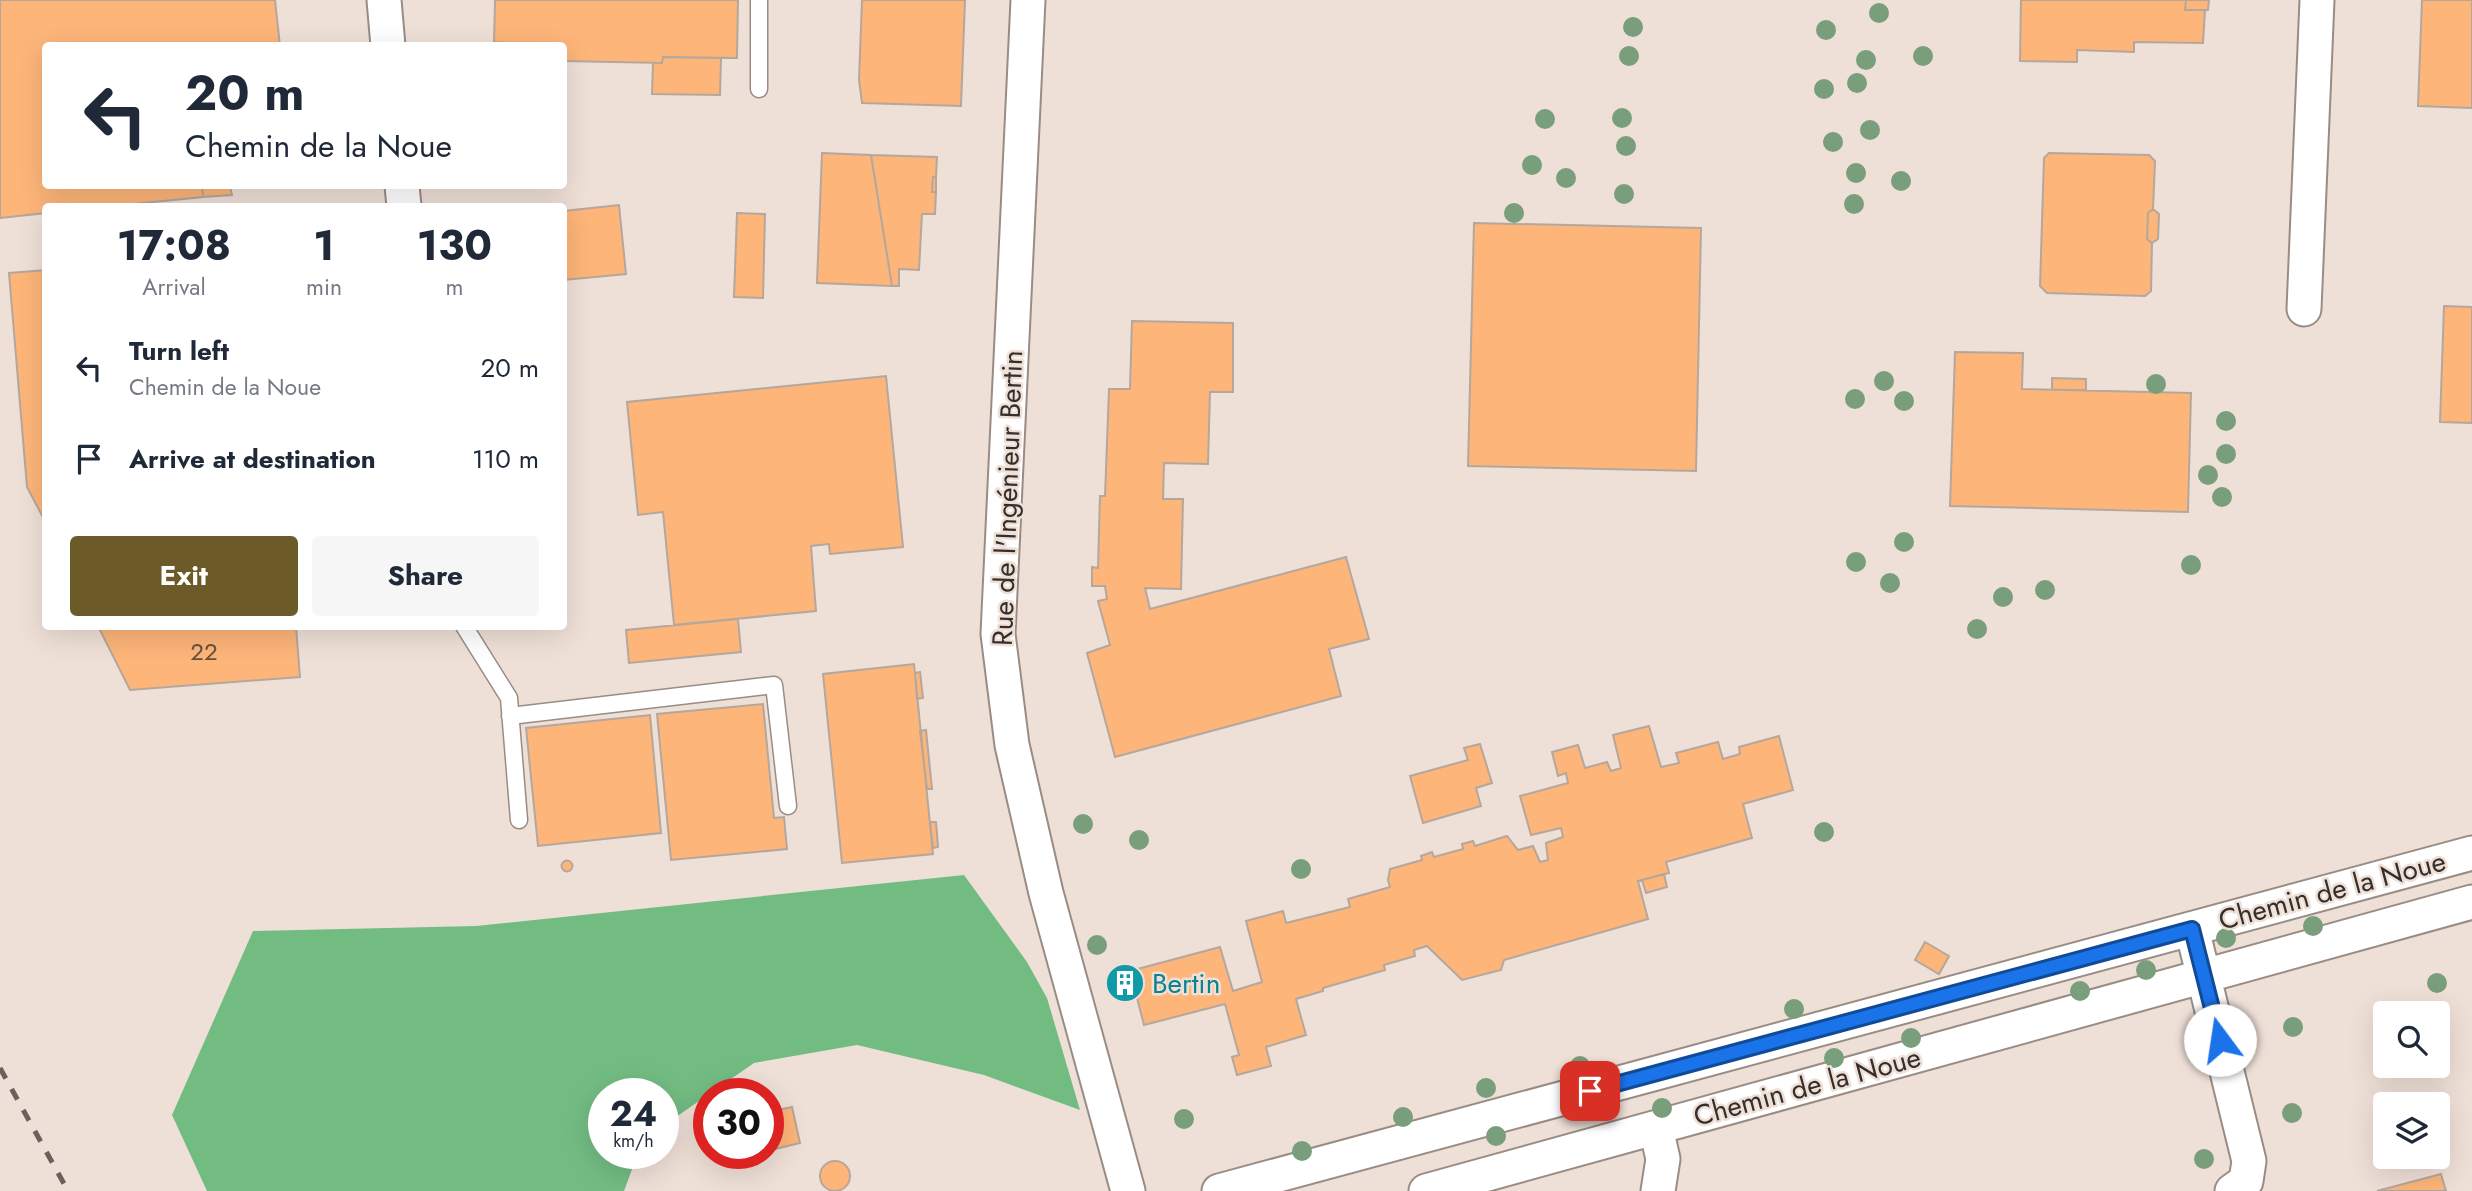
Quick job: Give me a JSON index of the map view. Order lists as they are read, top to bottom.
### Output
{
  "streets": {
    "street": ["Rue de l'Ingénieur Bertin", "Chemin de la Noue"]
  },
  "places": {
    "building": ["Bertin"]
  },
  "house_numbers": ["22"],
  "page": {
    "turn": ["20 m", "Chemin de la Noue"],
    "eta": [
      "17:08",
      "Arrival",
      "1",
      "min",
      "130",
      "m"
    ],
    "list": [
      {
        "name": "Turn left",
        "note": "Chemin de la Noue",
        "value": "20 m"
      },
      {
        "name": "Arrive at destination",
        "value": "110 m"
      }
    ],
    "buttons": ["Exit", "Share"],
    "speed": "24 km/h",
    "limit": "30"
  }
}
